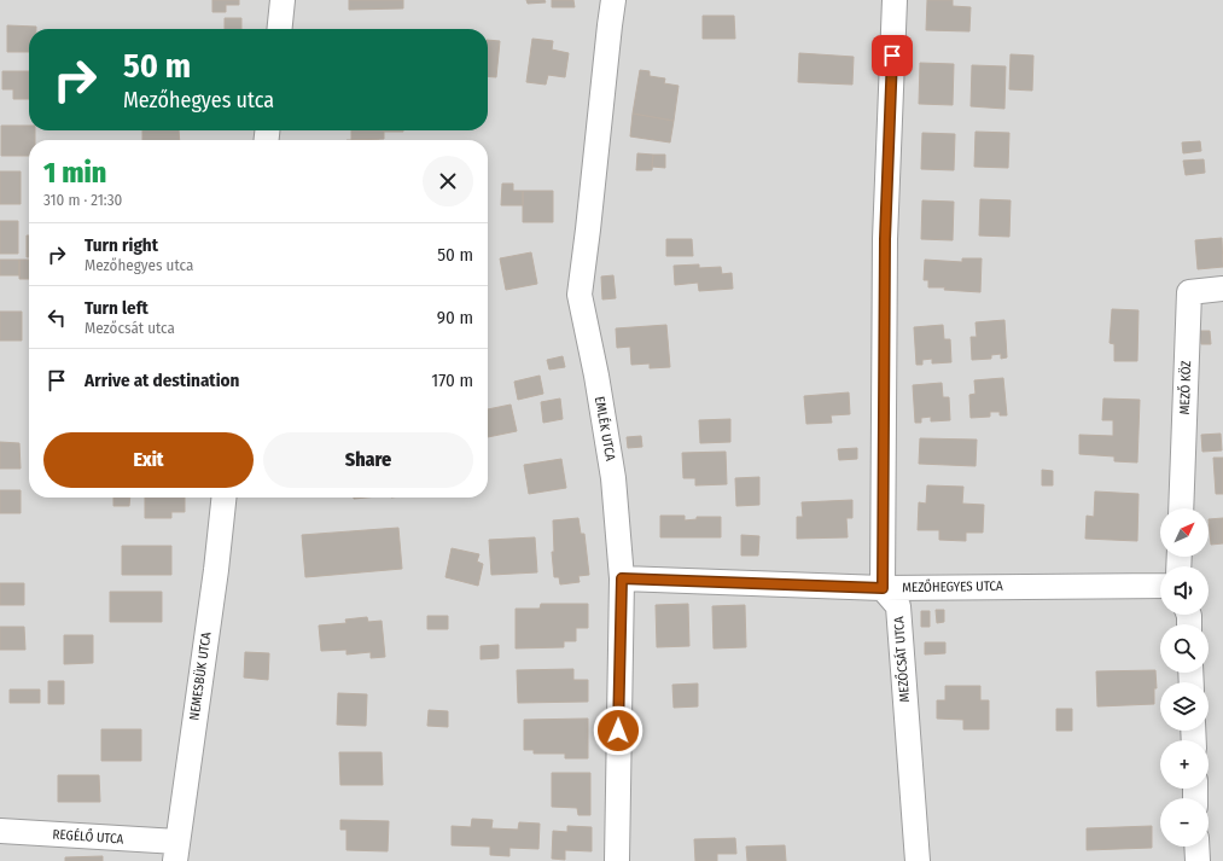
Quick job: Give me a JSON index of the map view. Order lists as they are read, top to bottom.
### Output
{
  "streets": {
    "street": [
      "MEZŐ KÖZ",
      "EMLÉK UTCA",
      "MEZŐHEGYES UTCA",
      "MEZŐCSÁT UTCA",
      "NEMESBÜK UTCA",
      "REGÉLŐ UTCA"
    ]
  },
  "crossings": [
    ["EMLÉK UTCA", "MEZŐHEGYES UTCA"],
    ["MEZŐHEGYES UTCA", "MEZŐCSÁT UTCA"],
    ["NEMESBÜK UTCA", "REGÉLŐ UTCA"]
  ],
  "north": "top right",
  "page": {
    "turn": ["50 m", "Mezőhegyes utca"],
    "heading": ["1 min", "310 m · 21:30"],
    "list": [
      {
        "name": "Turn right",
        "note": "Mezőhegyes utca",
        "value": "50 m"
      },
      {
        "name": "Turn left",
        "note": "Mezőcsát utca",
        "value": "90 m"
      },
      {
        "name": "Arrive at destination",
        "value": "170 m"
      }
    ],
    "buttons": ["Exit", "Share"],
    "map_buttons": ["+", "−"]
  }
}
